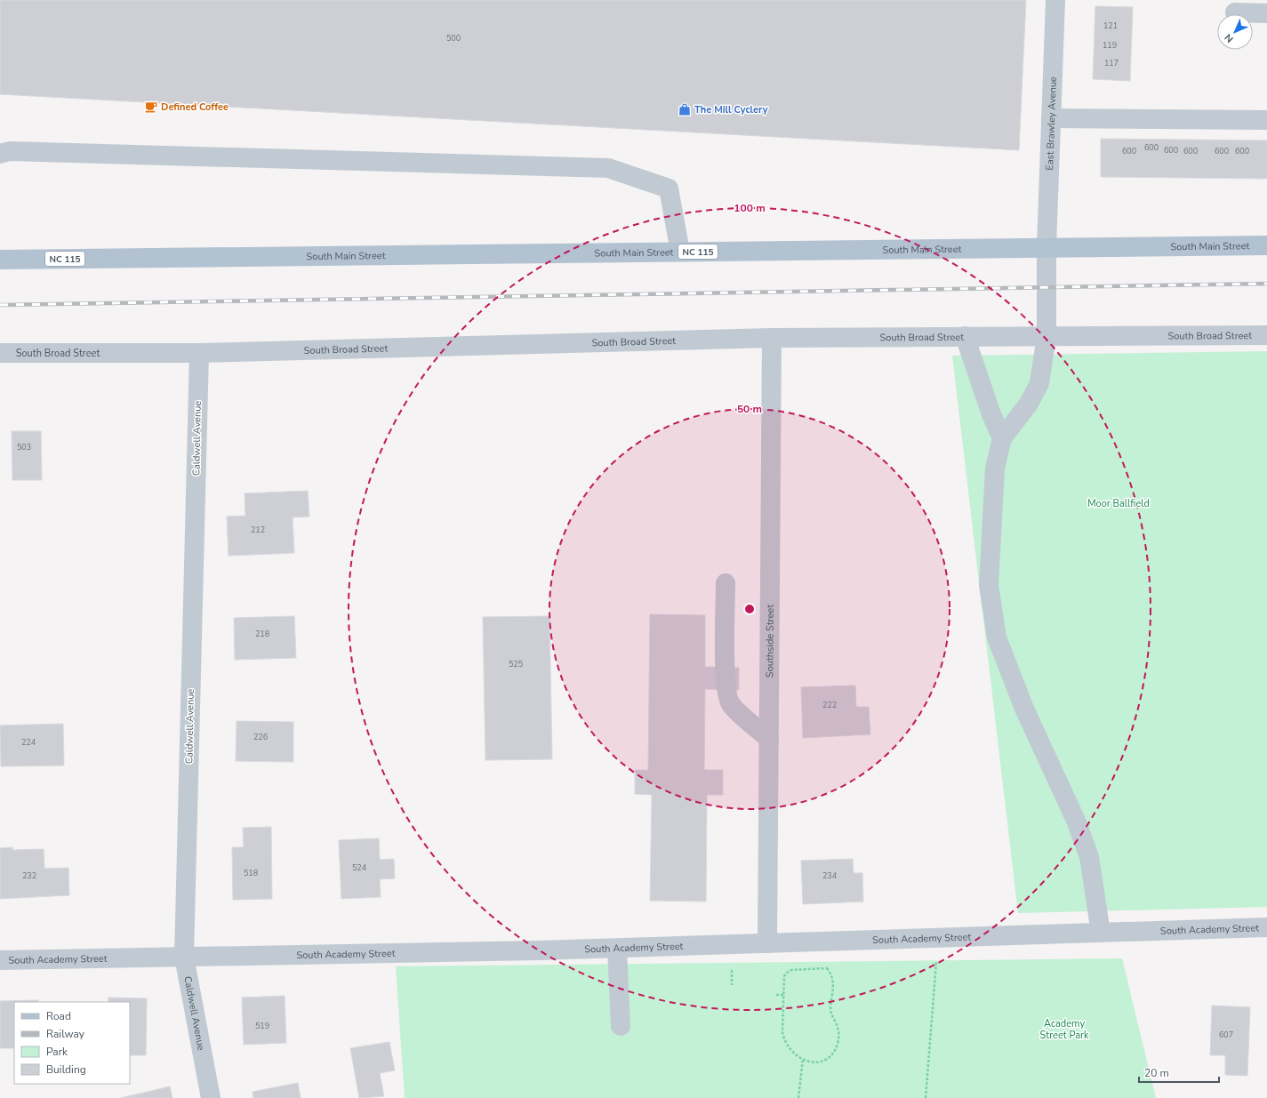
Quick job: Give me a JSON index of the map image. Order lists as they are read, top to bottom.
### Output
{
  "streets": {
    "main road": ["South Main Street", "NC 115"],
    "street": [
      "East Brawley Avenue",
      "South Broad Street",
      "Caldwell Avenue",
      "Southside Street",
      "South Academy Street"
    ]
  },
  "crossings": [
    ["East Brawley Avenue", "South Main Street"],
    ["East Brawley Avenue", "South Broad Street"],
    ["South Broad Street", "Caldwell Avenue"],
    ["South Broad Street", "Southside Street"],
    ["Caldwell Avenue", "South Academy Street"],
    ["Southside Street", "South Academy Street"]
  ],
  "parks": ["Moor Ballfield", "Academy Street Park"],
  "places": {
    "cafe": ["Defined Coffee"],
    "shop": ["The Mill Cyclery"]
  },
  "house_numbers": [
    "121",
    "500",
    "119",
    "117",
    "600",
    "600",
    "600",
    "600",
    "600",
    "600",
    "503",
    "212",
    "218",
    "525",
    "222",
    "226",
    "224",
    "524",
    "518",
    "232",
    "234",
    "519",
    "607"
  ],
  "legend": [
    "Road",
    "Railway",
    "Park",
    "Building"
  ],
  "scale_bar": "20 m",
  "north": "bottom left",
  "rings": ["100 m", "50 m"]
}
